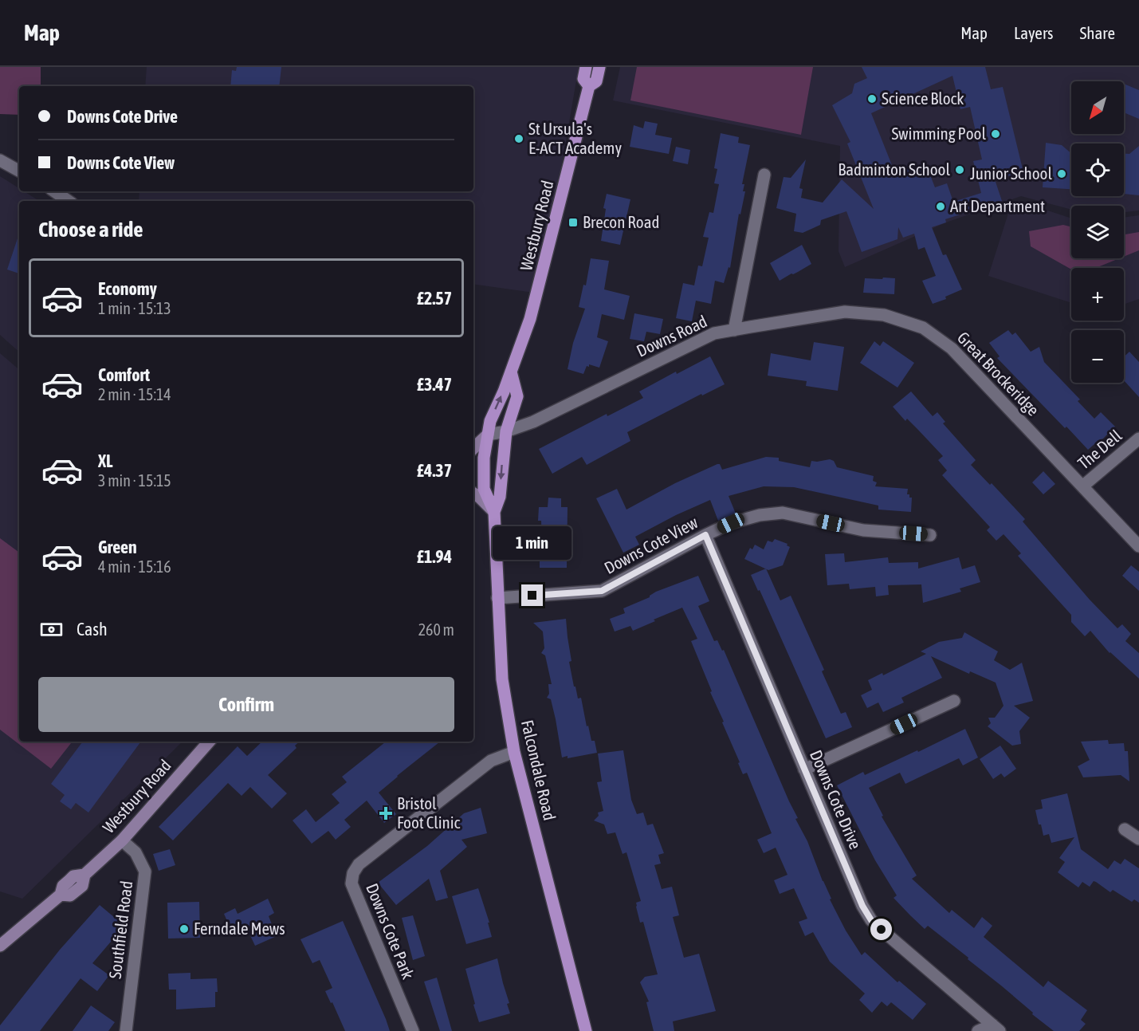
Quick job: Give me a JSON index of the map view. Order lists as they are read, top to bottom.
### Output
{
  "streets": {
    "main road": ["Westbury Road", "Falcondale Road"],
    "street": [
      "Downs Road",
      "Great Brockeridge",
      "The Dell",
      "Downs Cote View",
      "Downs Cote Drive",
      "Southfield Road",
      "Downs Cote Park"
    ]
  },
  "crossings": [
    ["Westbury Road", "Downs Road"],
    ["Westbury Road", "Falcondale Road"],
    ["Westbury Road", "Southfield Road"],
    ["Downs Road", "Great Brockeridge"],
    ["Great Brockeridge", "The Dell"],
    ["Downs Cote View", "Falcondale Road"],
    ["Downs Cote View", "Downs Cote Drive"],
    ["Falcondale Road", "Downs Cote Park"]
  ],
  "places": {
    "other": [
      "Science Block",
      "Swimming Pool",
      "St Ursula's E-ACT Academy",
      "Badminton School",
      "Junior School",
      "Art Department",
      "Ferndale Mews"
    ],
    "transit": ["Brecon Road"],
    "health": ["Bristol Foot Clinic"]
  },
  "north": "bottom left",
  "page": {
    "header": "Map",
    "nav": ["Map", "Layers", "Share"],
    "map_buttons": ["+", "−"],
    "banner": ["Downs Cote Drive", "Downs Cote View"],
    "heading": "Choose a ride",
    "list": [
      {
        "name": "Economy",
        "note": "1 min · 15:13",
        "value": "£2.57"
      },
      {
        "name": "Comfort",
        "note": "2 min · 15:14",
        "value": "£3.47"
      },
      {
        "name": "XL",
        "note": "3 min · 15:15",
        "value": "£4.37"
      },
      {
        "name": "Green",
        "note": "4 min · 15:16",
        "value": "£1.94"
      }
    ],
    "bubble": "1 min",
    "pay": ["Cash", "260 m"],
    "buttons": "Confirm"
  }
}
